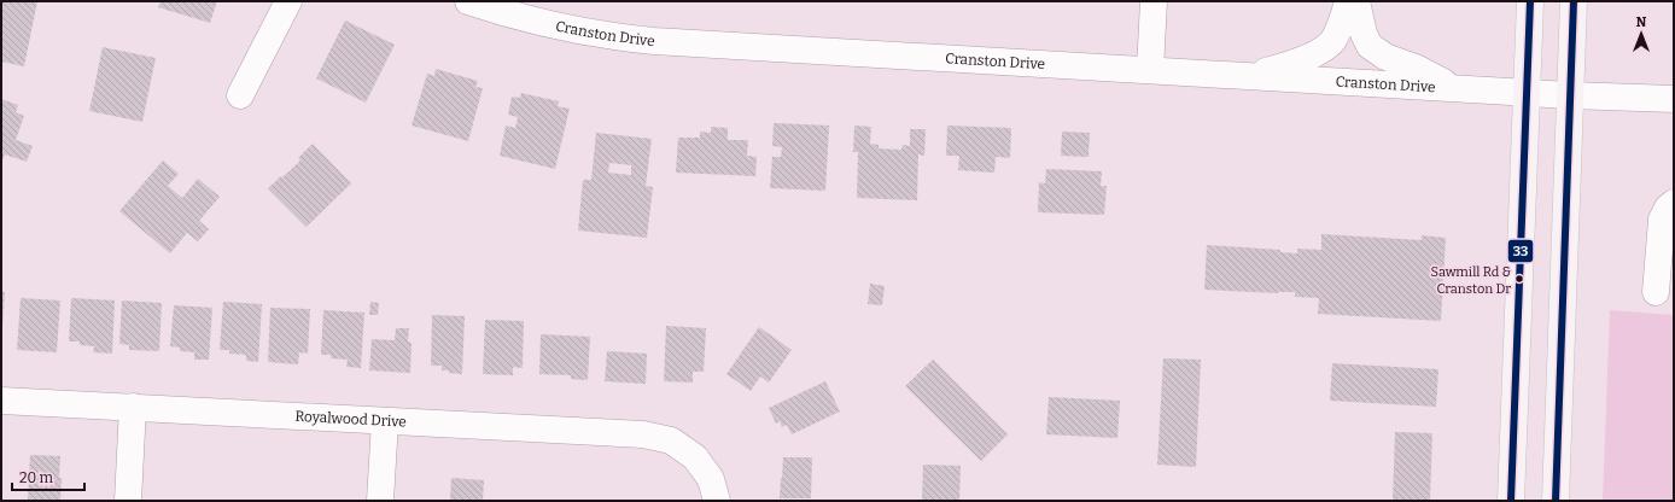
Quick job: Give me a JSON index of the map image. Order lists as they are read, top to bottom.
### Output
{
  "streets": {
    "street": ["Cranston Drive", "Royalwood Drive"]
  },
  "places": ["Sawmill Rd & Cranston Dr"],
  "lines": ["transit line 33"],
  "scale_bar": "20 m",
  "north": "top"
}
